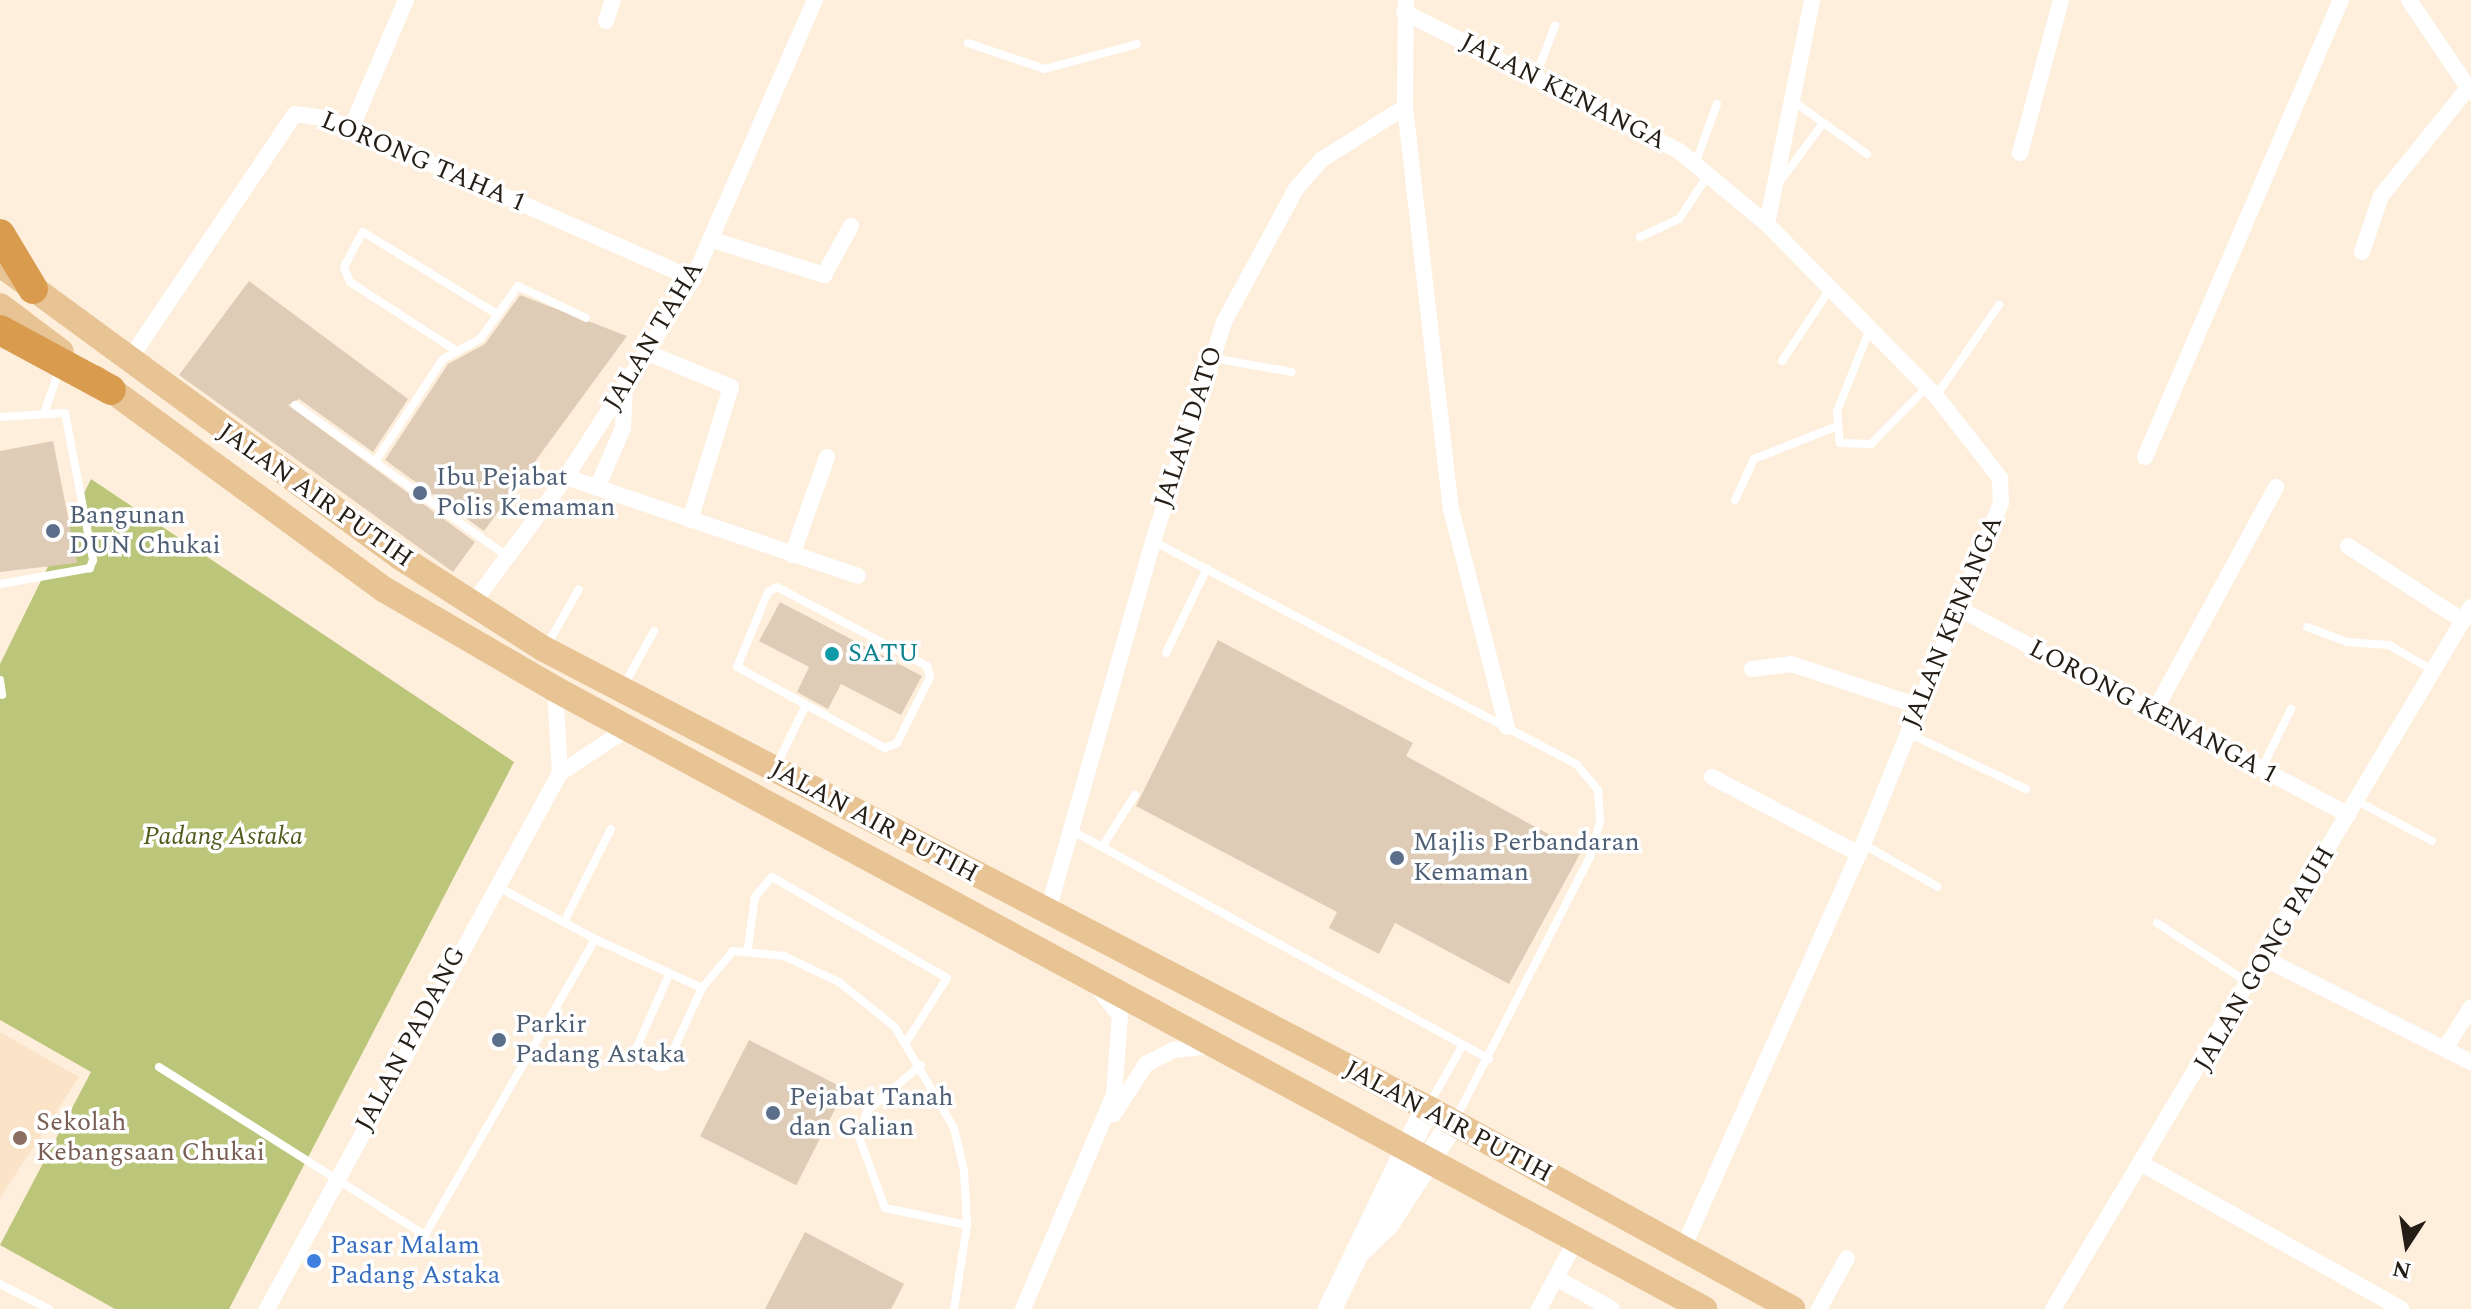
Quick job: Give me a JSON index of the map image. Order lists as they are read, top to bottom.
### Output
{
  "streets": {
    "main road": ["JALAN AIR PUTIH"],
    "street": [
      "JALAN KENANGA",
      "LORONG TAHA 1",
      "JALAN TAHA",
      "JALAN DATO",
      "LORONG KENANGA 1",
      "JALAN GONG PAUH",
      "JALAN PADANG"
    ]
  },
  "crossings": [
    ["JALAN KENANGA", "JALAN AIR PUTIH"],
    ["JALAN KENANGA", "LORONG KENANGA 1"],
    ["LORONG TAHA 1", "JALAN TAHA"],
    ["LORONG TAHA 1", "JALAN AIR PUTIH"],
    ["JALAN TAHA", "JALAN AIR PUTIH"],
    ["JALAN DATO", "JALAN AIR PUTIH"],
    ["LORONG KENANGA 1", "JALAN GONG PAUH"]
  ],
  "parks": ["Padang Astaka"],
  "places": [
    "Ibu Pejabat Polis Kemaman",
    "Bangunan DUN Chukai",
    "SATU",
    "Majlis Perbandaran Kemaman",
    "Parkir Padang Astaka",
    "Pejabat Tanah dan Galian",
    "Sekolah Kebangsaan Chukai",
    "Pasar Malam Padang Astaka"
  ],
  "north": "bottom"
}
